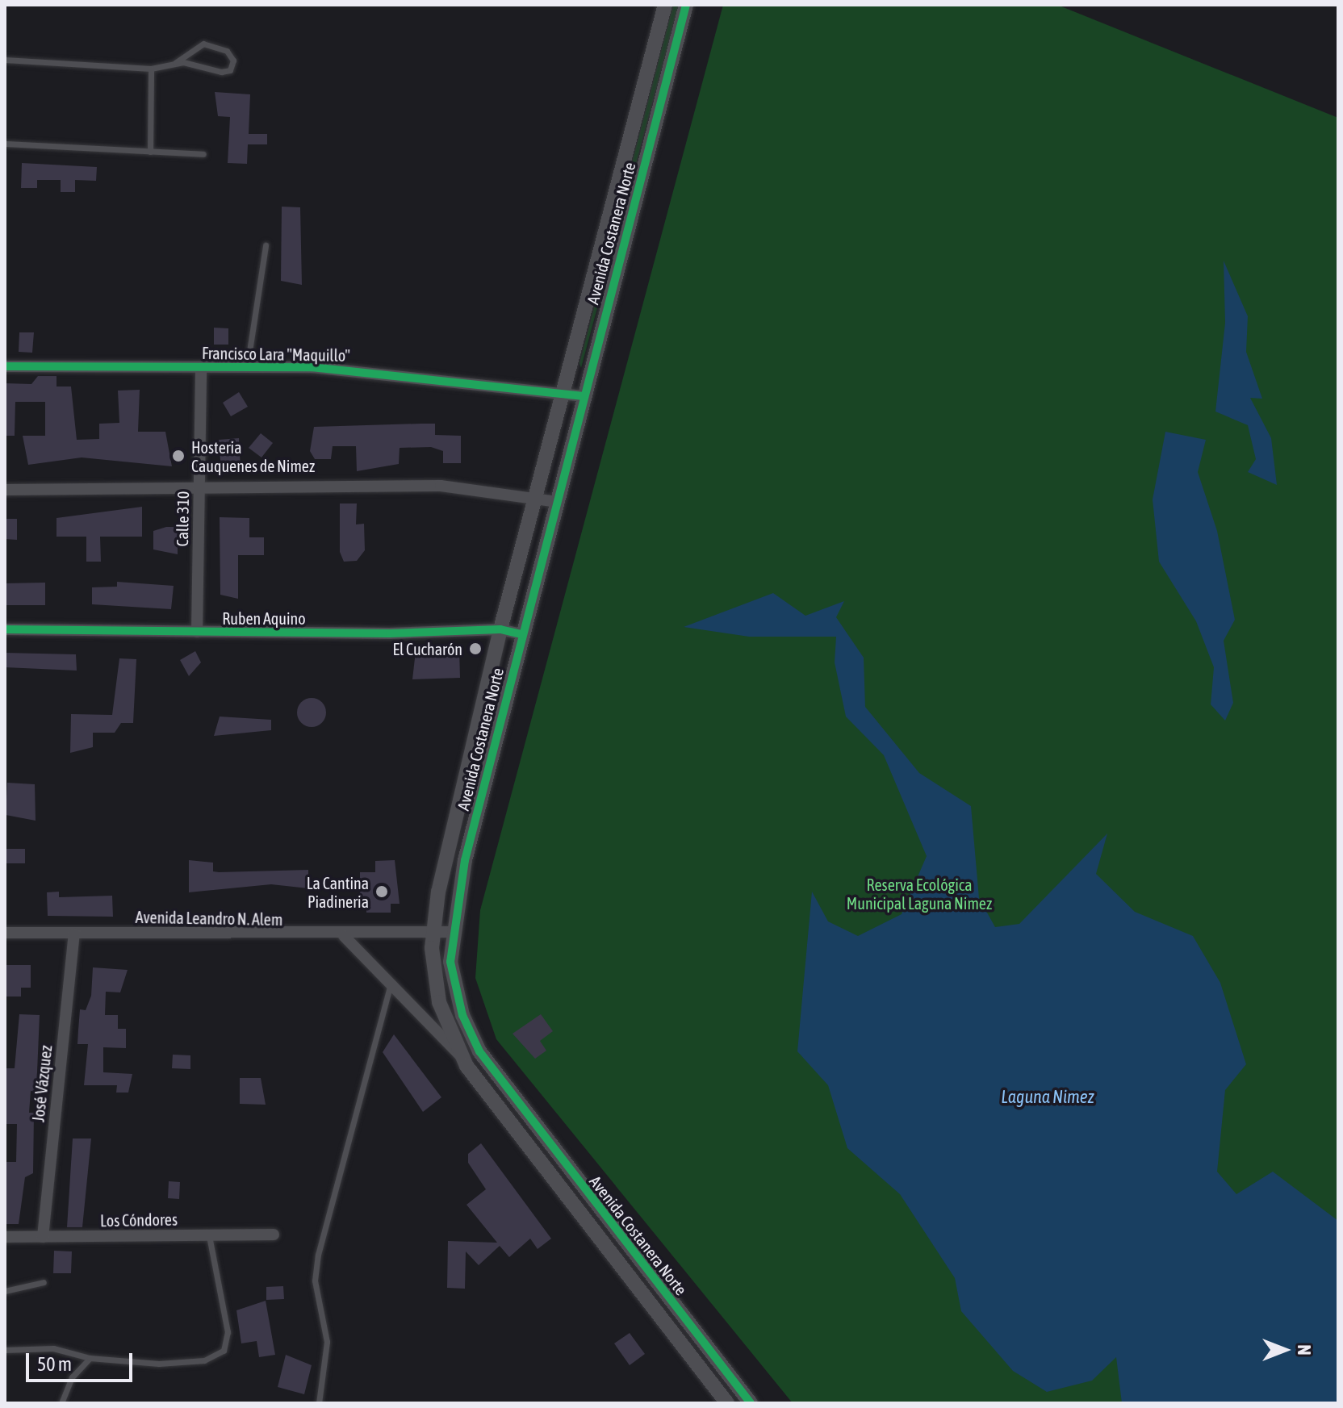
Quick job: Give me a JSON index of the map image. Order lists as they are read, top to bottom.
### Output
{
  "streets": {
    "street": [
      "Avenida Costanera Norte",
      "Francisco Lara \"Maquillo\"",
      "Calle 310",
      "Ruben Aquino",
      "Avenida Leandro N. Alem",
      "José Vázquez",
      "Los Cóndores"
    ]
  },
  "crossings": [
    ["Avenida Costanera Norte", "Francisco Lara \"Maquillo\""],
    ["Avenida Costanera Norte", "Ruben Aquino"],
    ["Avenida Costanera Norte", "Avenida Leandro N. Alem"],
    ["Francisco Lara \"Maquillo\"", "Calle 310"],
    ["Calle 310", "Ruben Aquino"],
    ["Avenida Leandro N. Alem", "José Vázquez"],
    ["José Vázquez", "Los Cóndores"]
  ],
  "water": ["Laguna Nimez"],
  "parks": ["Reserva Ecológica Municipal Laguna Nimez"],
  "places": ["Hosteria Cauquenes de Nimez", "El Cucharón", "La Cantina Piadineria"],
  "scale_bar": "50 m",
  "north": "right"
}
